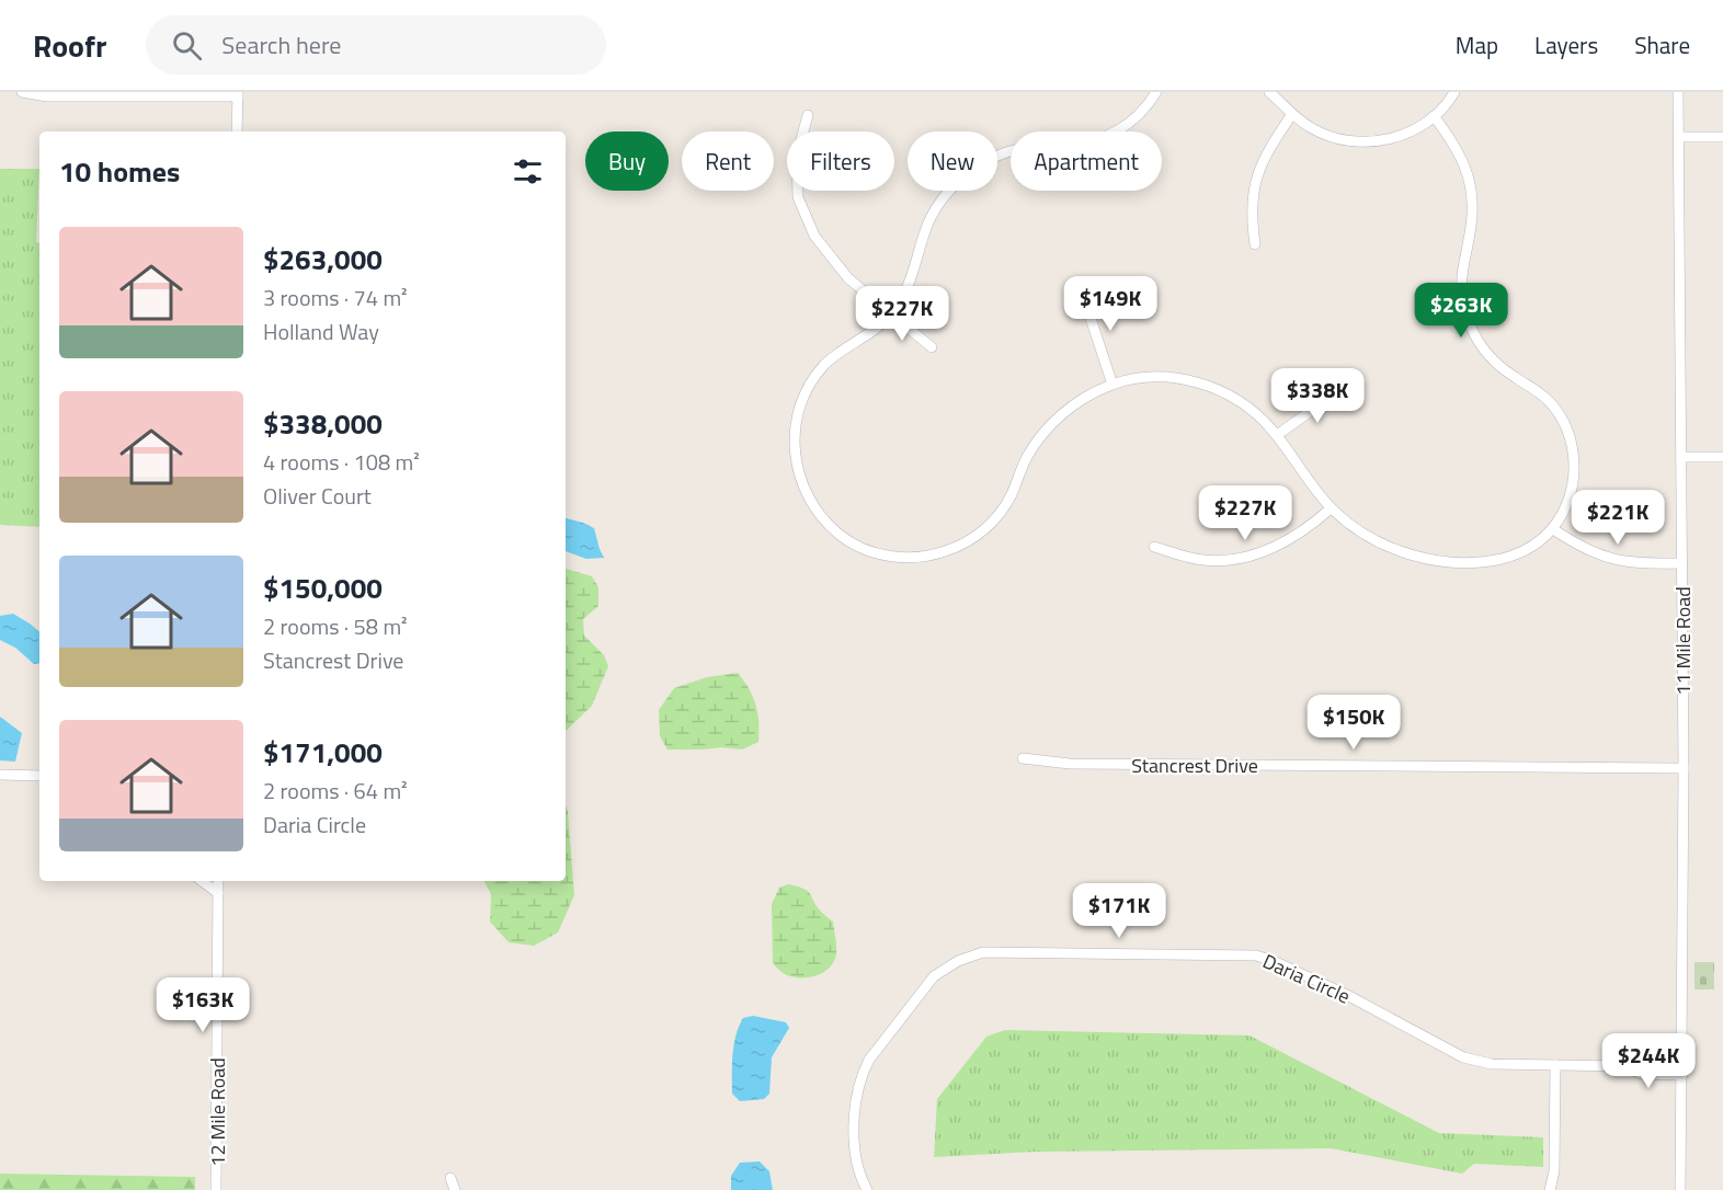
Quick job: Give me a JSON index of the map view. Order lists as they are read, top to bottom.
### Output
{
  "streets": {
    "street": [
      "11 Mile Road",
      "Stancrest Drive",
      "Daria Circle",
      "12 Mile Road"
    ]
  },
  "crossings": [
    ["11 Mile Road", "Stancrest Drive"],
    ["11 Mile Road", "Daria Circle"]
  ],
  "page": {
    "header": "Roofr",
    "search": "Search here",
    "nav": ["Map", "Layers", "Share"],
    "chip": [
      "Buy",
      "Rent",
      "Filters",
      "New",
      "Apartment"
    ],
    "heading": "10 homes",
    "list": [
      {
        "name": "$263,000",
        "note": "3 rooms · 74 m² · Holland Way"
      },
      {
        "name": "$338,000",
        "note": "4 rooms · 108 m² · Oliver Court"
      },
      {
        "name": "$150,000",
        "note": "2 rooms · 58 m² · Stancrest Drive"
      },
      {
        "name": "$171,000",
        "note": "2 rooms · 64 m² · Daria Circle"
      }
    ],
    "price": [
      "$149K",
      "$263K",
      "$227K",
      "$338K",
      "$227K",
      "$221K",
      "$150K",
      "$171K",
      "$163K",
      "$244K"
    ]
  }
}
